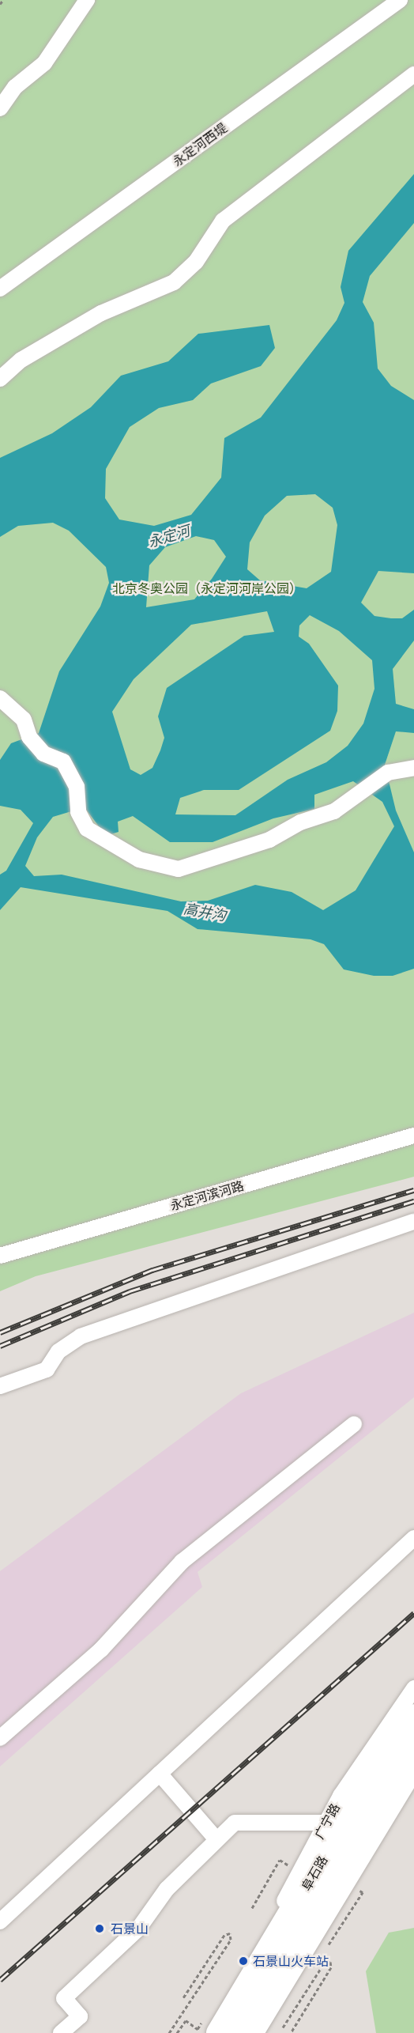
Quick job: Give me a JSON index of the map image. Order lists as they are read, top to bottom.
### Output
{
  "streets": {
    "highway": ["阜石路"],
    "street": ["永定河西堤", "永定河滨河路", "广宁路"]
  },
  "crossings": [
    ["广宁路", "阜石路"]
  ],
  "water": ["永定河", "高井沟"],
  "parks": ["北京冬奥公园（永定河河岸公园）"],
  "places": ["石景山", "石景山火车站"]
}
